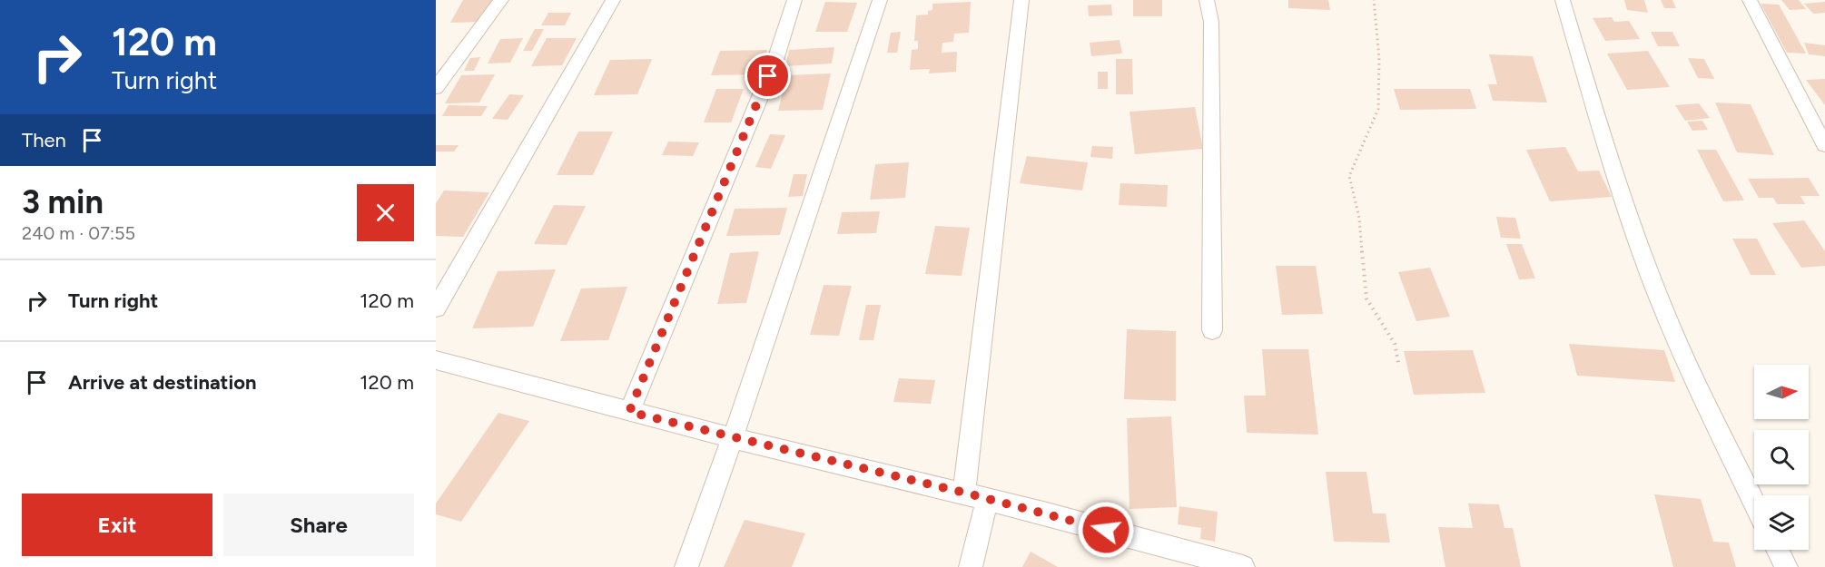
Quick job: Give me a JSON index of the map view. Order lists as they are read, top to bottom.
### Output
{
  "north": "right",
  "page": {
    "turn": ["120 m", "Turn right"],
    "then": "Then",
    "heading": ["3 min", "240 m · 07:55"],
    "list": [
      {
        "name": "Turn right",
        "value": "120 m"
      },
      {
        "name": "Arrive at destination",
        "value": "120 m"
      }
    ],
    "buttons": ["Exit", "Share"]
  }
}
